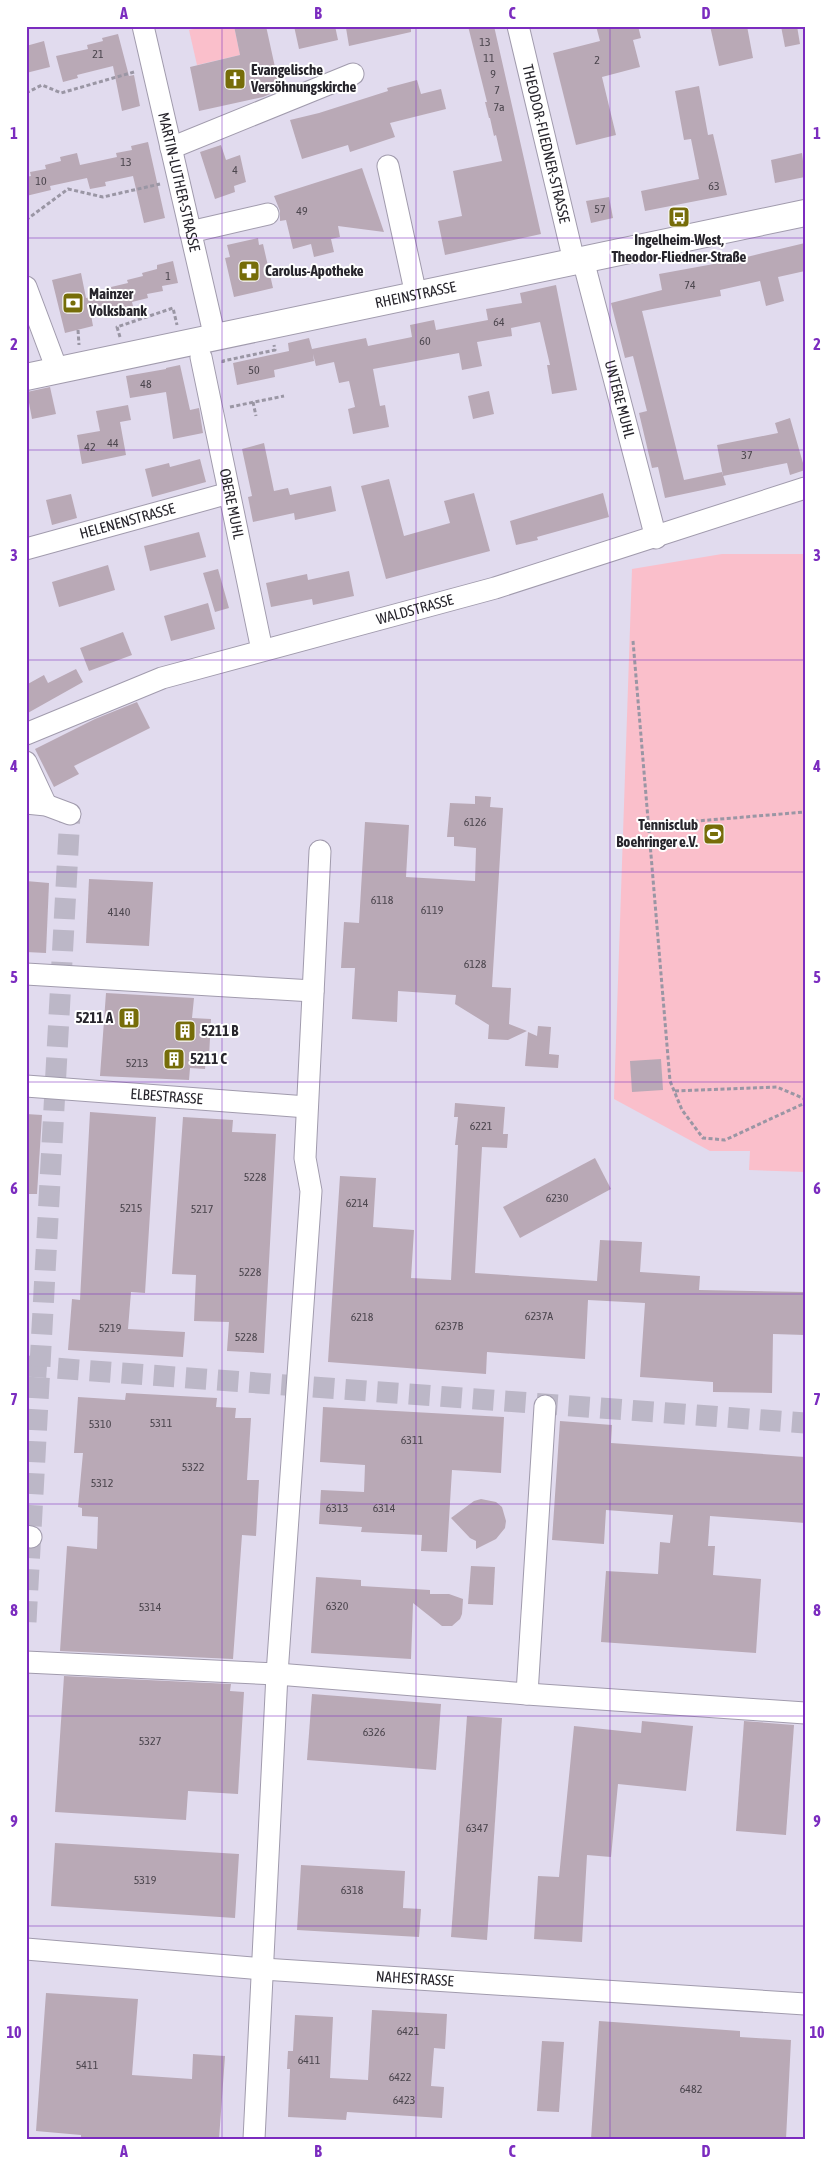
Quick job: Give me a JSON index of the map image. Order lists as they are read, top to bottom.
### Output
{
  "streets": {
    "main road": ["RHEINSTRASSE"],
    "street": [
      "THEODOR-FLIEDNER-STRASSE",
      "MARTIN-LUTHER-STRASSE",
      "UNTERE MUHL",
      "OBERE MUHL",
      "HELENENSTRASSE",
      "WALDSTRASSE",
      "ELBESTRASSE",
      "NAHESTRASSE"
    ]
  },
  "crossings": [
    ["THEODOR-FLIEDNER-STRASSE", "RHEINSTRASSE"],
    ["THEODOR-FLIEDNER-STRASSE", "UNTERE MUHL"],
    ["MARTIN-LUTHER-STRASSE", "RHEINSTRASSE"],
    ["MARTIN-LUTHER-STRASSE", "OBERE MUHL"],
    ["RHEINSTRASSE", "UNTERE MUHL"],
    ["RHEINSTRASSE", "OBERE MUHL"],
    ["UNTERE MUHL", "WALDSTRASSE"],
    ["OBERE MUHL", "HELENENSTRASSE"],
    ["OBERE MUHL", "WALDSTRASSE"]
  ],
  "places": {
    "church": ["Evangelische Versöhnungskirche"],
    "bus stop": ["Ingelheim-West, Theodor-Fliedner-Straße"],
    "pharmacy": ["Carolus-Apotheke"],
    "bank": ["Mainzer Volksbank"],
    "sports": ["Tennisclub Boehringer e.V."],
    "building": ["5211 A", "5211 B", "5211 C"]
  },
  "house_numbers": [
    "13",
    "21",
    "11",
    "2",
    "9",
    "7",
    "7a",
    "13",
    "4",
    "10",
    "63",
    "57",
    "49",
    "1",
    "74",
    "64",
    "60",
    "50",
    "48",
    "44",
    "42",
    "37",
    "6126",
    "6118",
    "6119",
    "4140",
    "6128",
    "5213",
    "6221",
    "5228",
    "6230",
    "6214",
    "5215",
    "5217",
    "5228",
    "6237A",
    "6218",
    "6237B",
    "5219",
    "5228",
    "5311",
    "5310",
    "6311",
    "5322",
    "5312",
    "6313",
    "6314",
    "6320",
    "5314",
    "6326",
    "5327",
    "6347",
    "5319",
    "6318",
    "6421",
    "6411",
    "5411",
    "6422",
    "6482",
    "6423"
  ],
  "grid": {
    "columns": [
      "A",
      "B",
      "C",
      "D"
    ],
    "rows": [
      "1",
      "2",
      "3",
      "4",
      "5",
      "6",
      "7",
      "8",
      "9",
      "10"
    ]
  }
}
